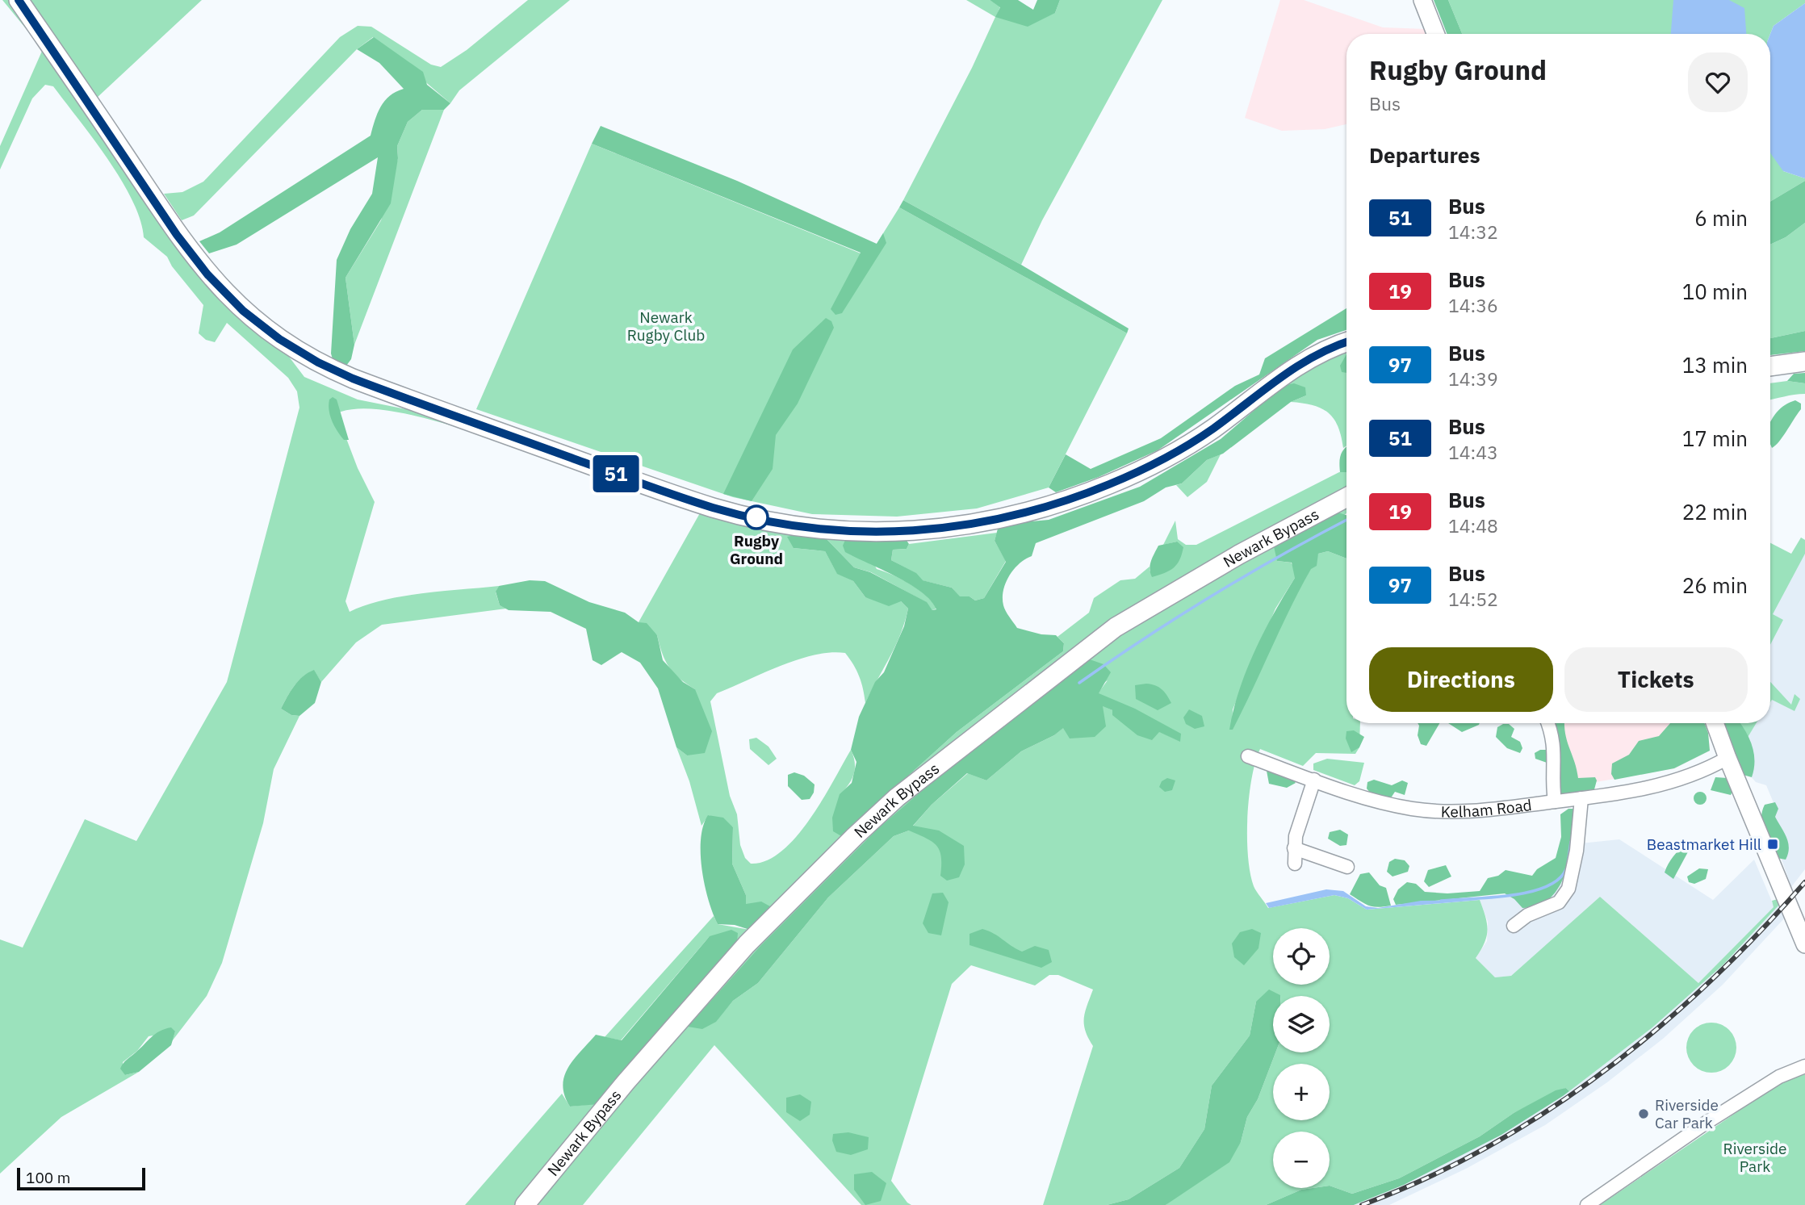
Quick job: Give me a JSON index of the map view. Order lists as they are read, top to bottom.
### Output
{
  "streets": {
    "highway": ["Newark Bypass"],
    "street": ["Kelham Road"]
  },
  "parks": ["Newark Rugby Club", "Riverside Park"],
  "places": {
    "other": ["Rugby Ground", "Riverside Car Park"],
    "transit": ["Beastmarket Hill"]
  },
  "lines": ["bus line 51"],
  "scale_bar": "100 m",
  "page": {
    "on_map": "51",
    "heading": [
      ["Rugby Ground", "Bus"],
      "Departures"
    ],
    "list": [
      {
        "mark": "51",
        "name": "Bus",
        "note": "14:32",
        "value": "6 min"
      },
      {
        "mark": "19",
        "name": "Bus",
        "note": "14:36",
        "value": "10 min"
      },
      {
        "mark": "97",
        "name": "Bus",
        "note": "14:39",
        "value": "13 min"
      },
      {
        "mark": "51",
        "name": "Bus",
        "note": "14:43",
        "value": "17 min"
      },
      {
        "mark": "19",
        "name": "Bus",
        "note": "14:48",
        "value": "22 min"
      },
      {
        "mark": "97",
        "name": "Bus",
        "note": "14:52",
        "value": "26 min"
      }
    ],
    "buttons": ["Directions", "Tickets"],
    "map_buttons": ["+", "−"],
    "scale": "100 m"
  }
}
